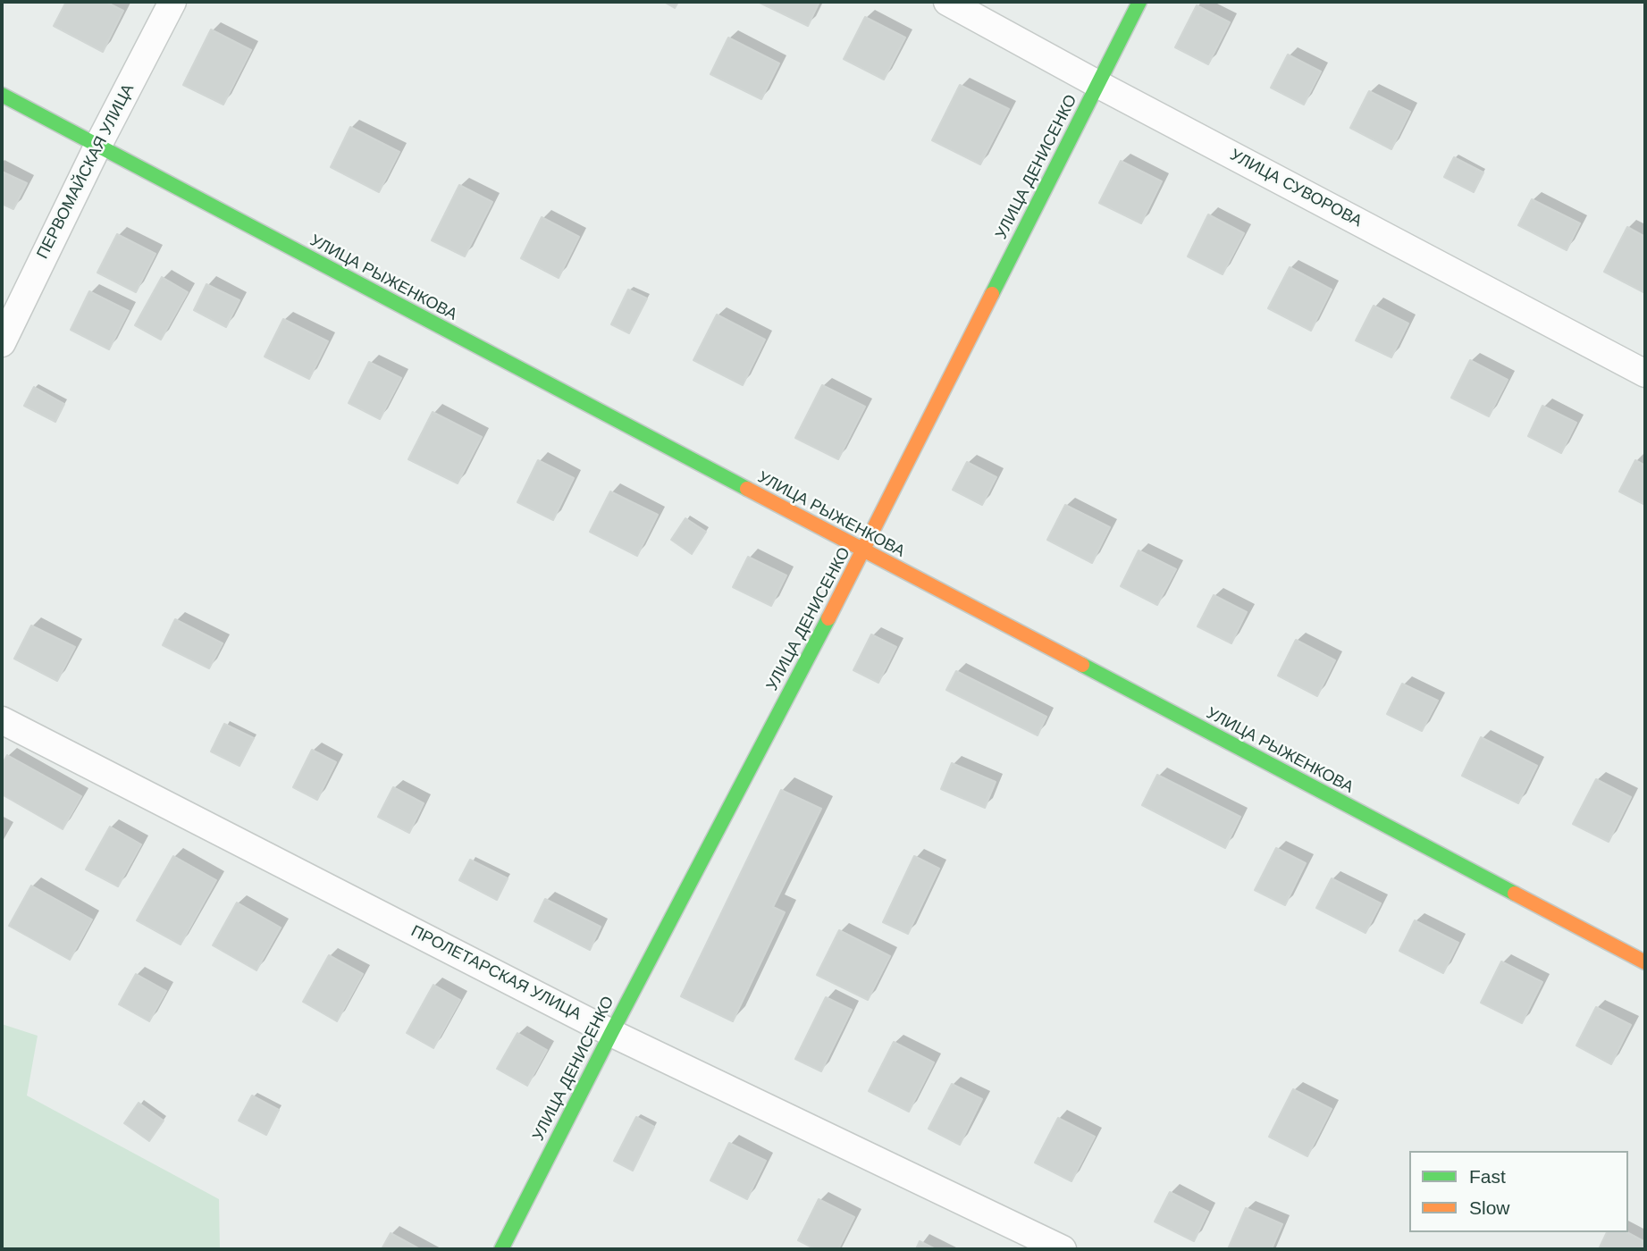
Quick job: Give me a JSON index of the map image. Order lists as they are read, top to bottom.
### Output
{
  "streets": {
    "street": [
      "УЛИЦА ДЕНИСЕНКО",
      "ПЕРВОМАЙСКАЯ УЛИЦА",
      "УЛИЦА СУВОРОВА",
      "УЛИЦА РЫЖЕНКОВА",
      "ПРОЛЕТАРСКАЯ УЛИЦА"
    ]
  },
  "crossings": [
    ["УЛИЦА ДЕНИСЕНКО", "УЛИЦА СУВОРОВА"],
    ["УЛИЦА ДЕНИСЕНКО", "УЛИЦА РЫЖЕНКОВА"],
    ["УЛИЦА ДЕНИСЕНКО", "ПРОЛЕТАРСКАЯ УЛИЦА"],
    ["ПЕРВОМАЙСКАЯ УЛИЦА", "УЛИЦА РЫЖЕНКОВА"]
  ],
  "legend": ["Fast", "Slow"]
}
